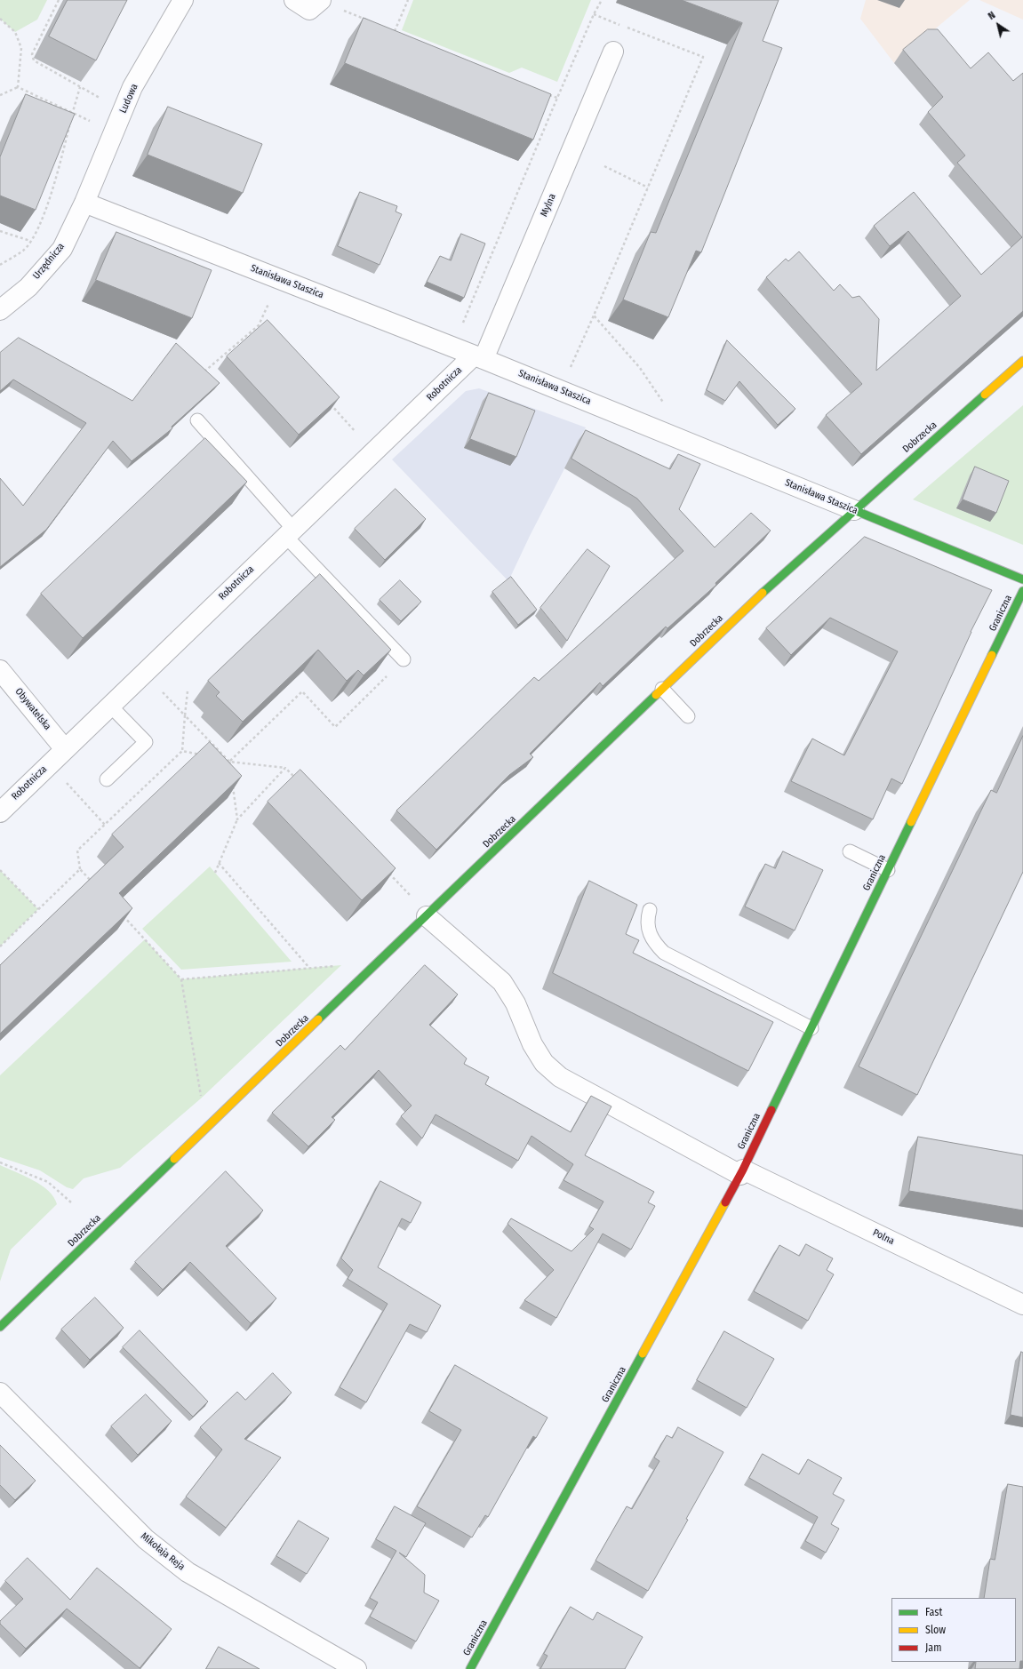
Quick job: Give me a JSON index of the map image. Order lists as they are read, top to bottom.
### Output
{
  "streets": {
    "street": [
      "Ludowa",
      "Mylna",
      "Urzędnicza",
      "Stanisława Staszica",
      "Robotnicza",
      "Dobrzecka",
      "Graniczna",
      "Obywatelska",
      "Polna",
      "Mikołaja Reja"
    ]
  },
  "crossings": [
    ["Ludowa", "Urzędnicza"],
    ["Ludowa", "Stanisława Staszica"],
    ["Mylna", "Stanisława Staszica"],
    ["Mylna", "Robotnicza"],
    ["Urzędnicza", "Stanisława Staszica"],
    ["Stanisława Staszica", "Robotnicza"],
    ["Stanisława Staszica", "Dobrzecka"],
    ["Robotnicza", "Obywatelska"],
    ["Dobrzecka", "Polna"],
    ["Graniczna", "Polna"]
  ],
  "legend": ["Fast", "Slow", "Jam"],
  "north": "top left"
}
